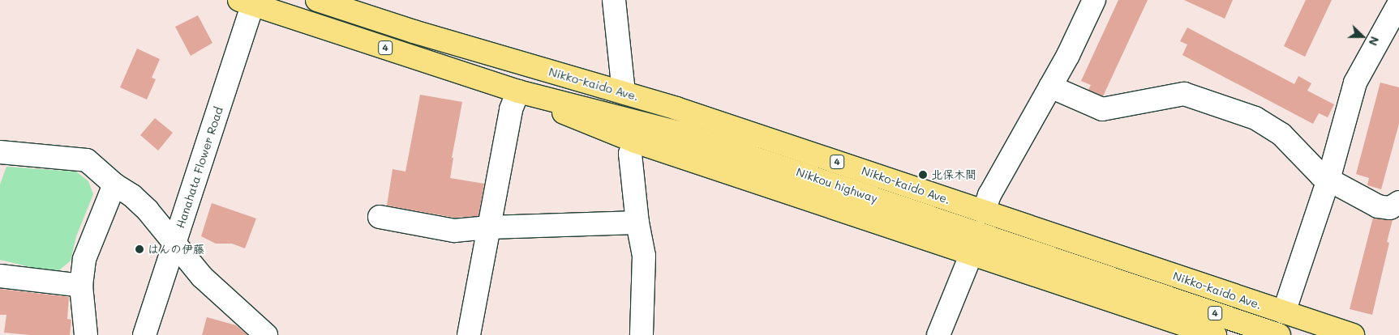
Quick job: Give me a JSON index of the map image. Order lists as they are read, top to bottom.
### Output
{
  "streets": {
    "highway": ["4", "Nikko-kaido Ave.", "Nikkou highway"],
    "street": ["Hanahata Flower Road"]
  },
  "crossings": [
    ["4", "Hanahata Flower Road"],
    ["4", "Nikkou highway"]
  ],
  "places": ["北保木間", "はんの伊藤"],
  "north": "right"
}
